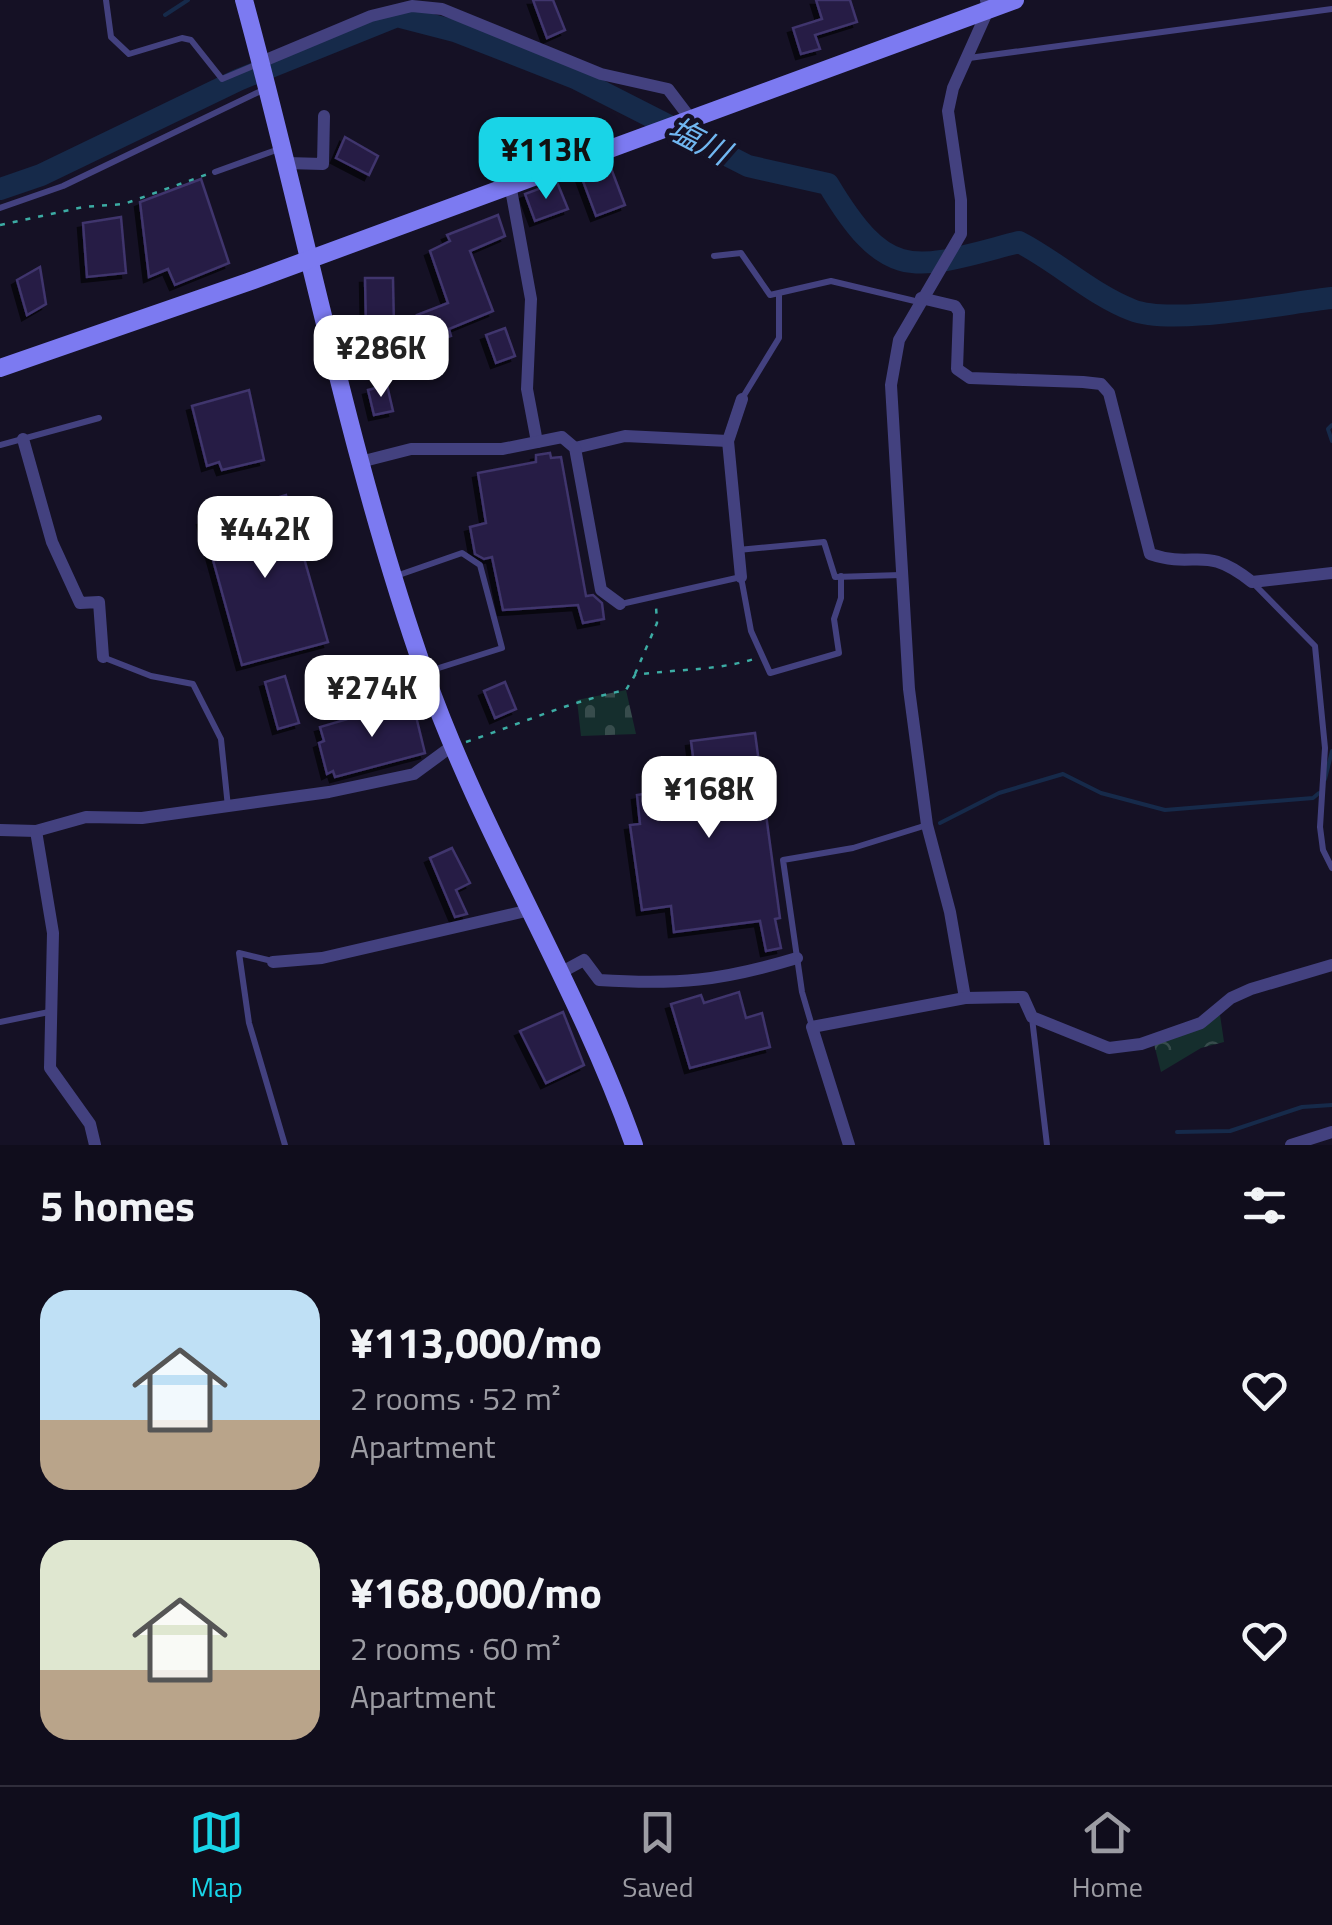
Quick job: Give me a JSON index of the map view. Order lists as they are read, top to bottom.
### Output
{
  "water": ["塩川"],
  "page": {
    "price": [
      "¥113K",
      "¥286K",
      "¥442K",
      "¥274K",
      "¥168K"
    ],
    "heading": "5 homes",
    "list": [
      {
        "name": "¥113,000/mo",
        "note": "2 rooms · 52 m² · Apartment"
      },
      {
        "name": "¥168,000/mo",
        "note": "2 rooms · 60 m² · Apartment"
      }
    ],
    "tabs": ["Map", "Saved", "Home"]
  }
}
